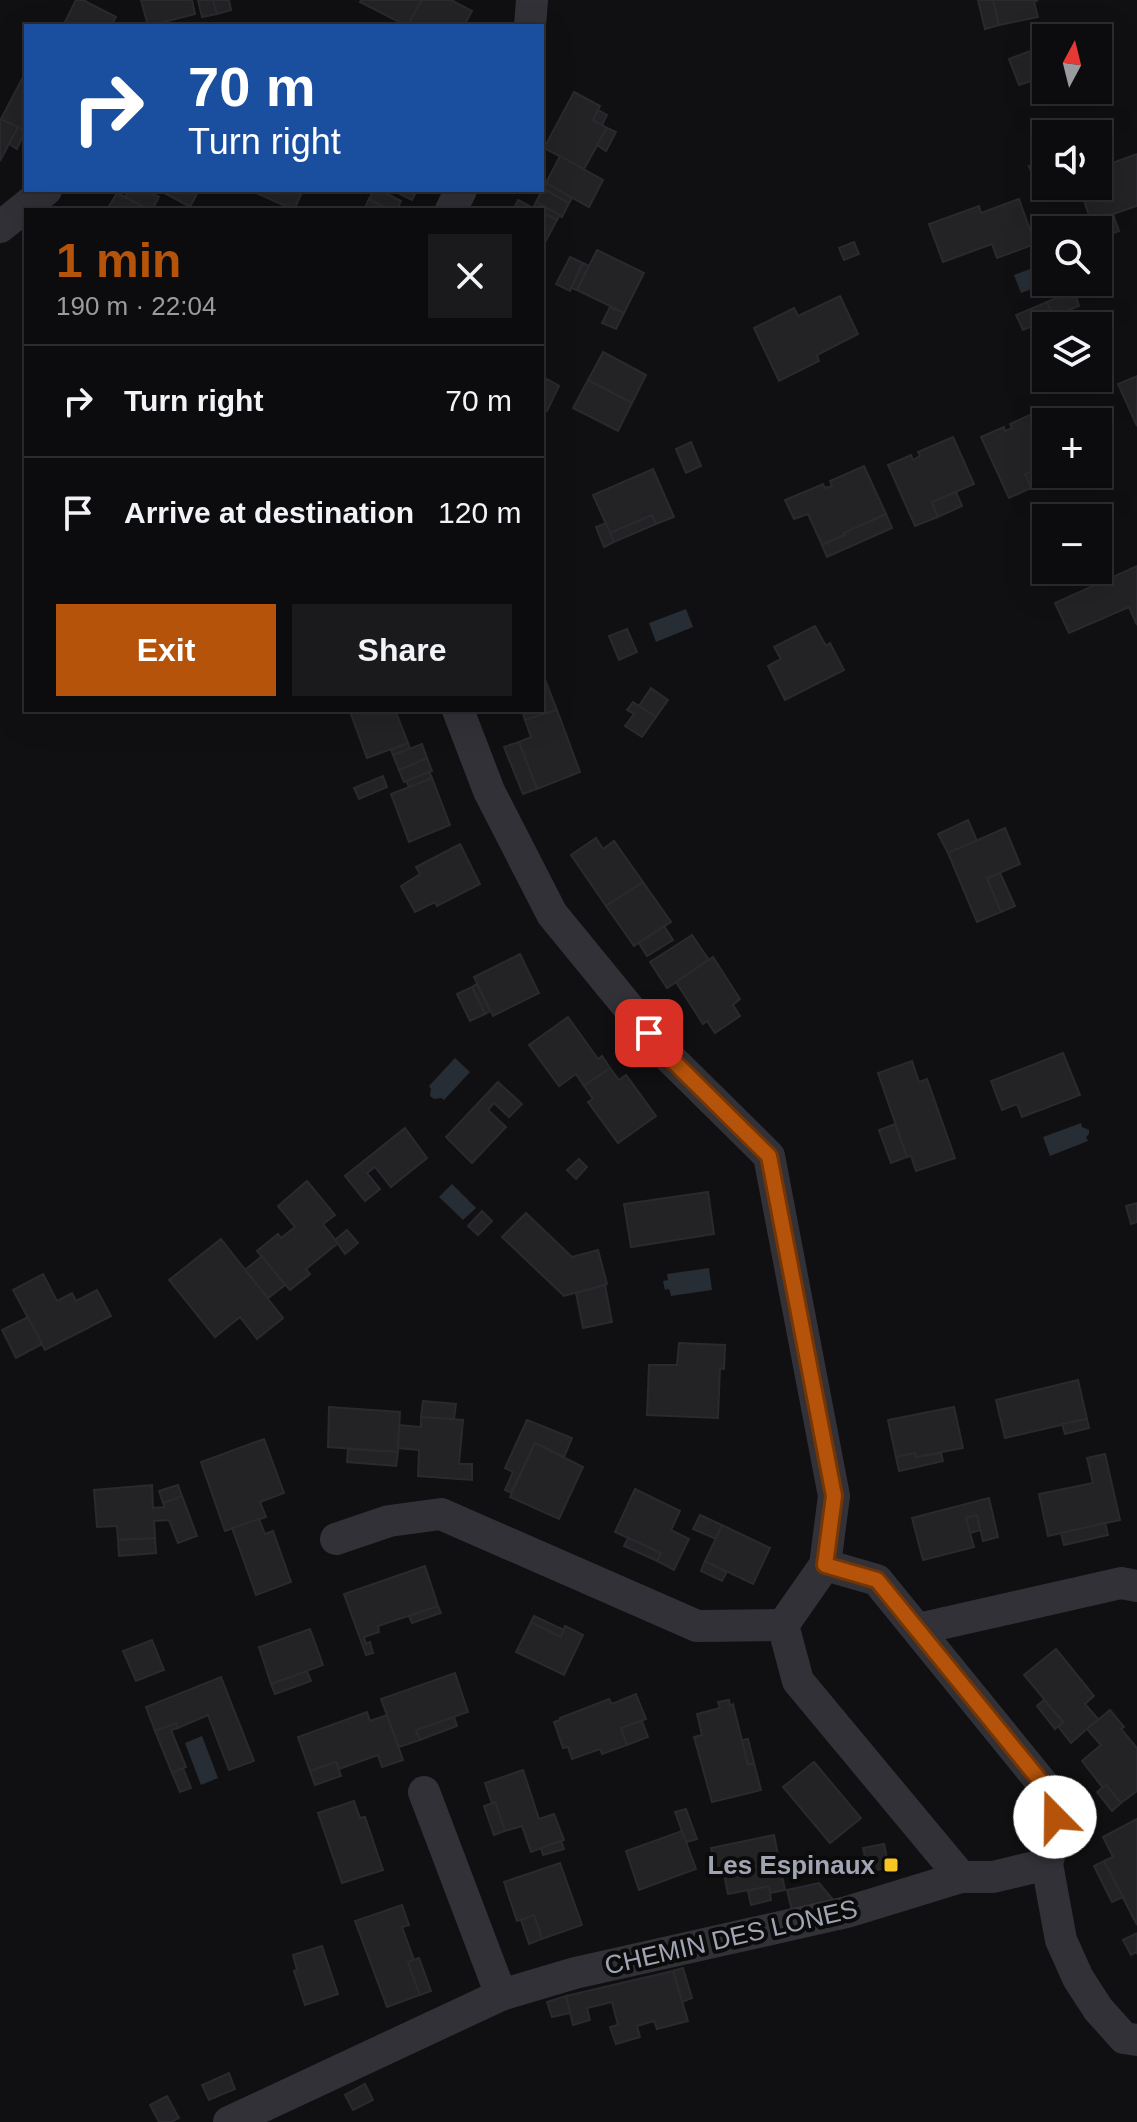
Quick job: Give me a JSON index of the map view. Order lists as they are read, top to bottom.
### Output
{
  "streets": {
    "street": ["CHEMIN DES LONES"]
  },
  "places": {
    "transit": ["Les Espinaux"]
  },
  "north": "top",
  "page": {
    "map_buttons": ["+", "−"],
    "turn": ["70 m", "Turn right"],
    "heading": ["1 min", "190 m · 22:04"],
    "list": [
      {
        "name": "Turn right",
        "value": "70 m"
      },
      {
        "name": "Arrive at destination",
        "value": "120 m"
      }
    ],
    "buttons": ["Exit", "Share"]
  }
}
